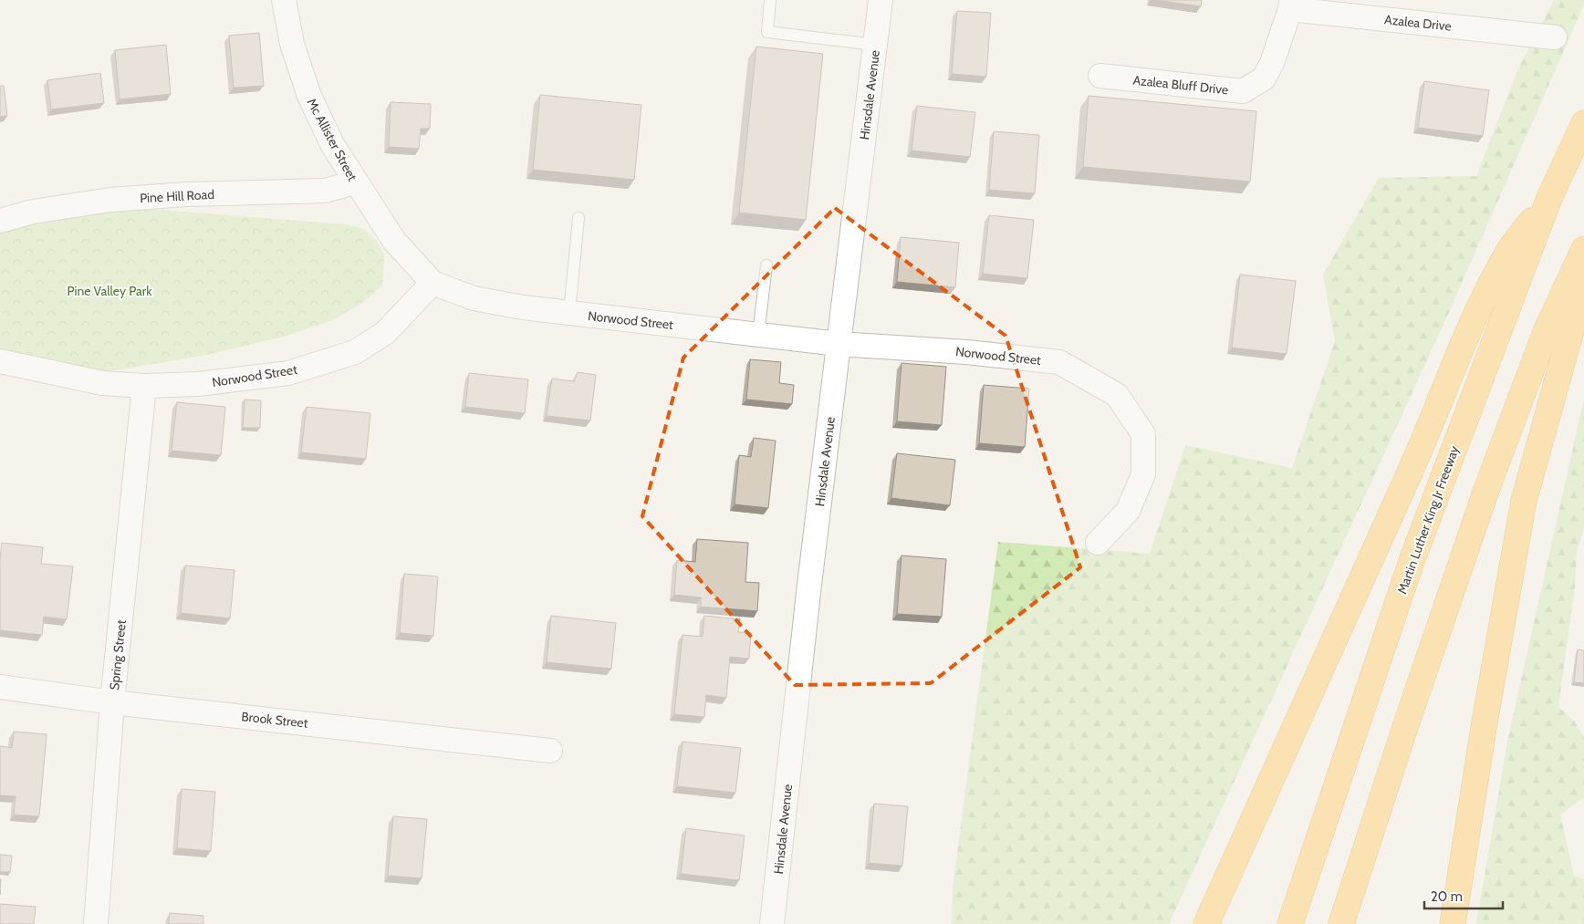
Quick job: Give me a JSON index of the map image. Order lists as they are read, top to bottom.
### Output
{
  "streets": {
    "highway": ["Martin Luther King Jr Freeway"],
    "street": [
      "Azalea Drive",
      "Azalea Bluff Drive",
      "Hinsdale Avenue",
      "Mc Allister Street",
      "Pine Hill Road",
      "Norwood Street",
      "Spring Street",
      "Brook Street"
    ]
  },
  "crossings": [
    ["Azalea Drive", "Azalea Bluff Drive"],
    ["Hinsdale Avenue", "Norwood Street"],
    ["Mc Allister Street", "Pine Hill Road"],
    ["Mc Allister Street", "Norwood Street"],
    ["Norwood Street", "Spring Street"],
    ["Spring Street", "Brook Street"]
  ],
  "parks": ["Pine Valley Park"],
  "scale_bar": "20 m"
}
